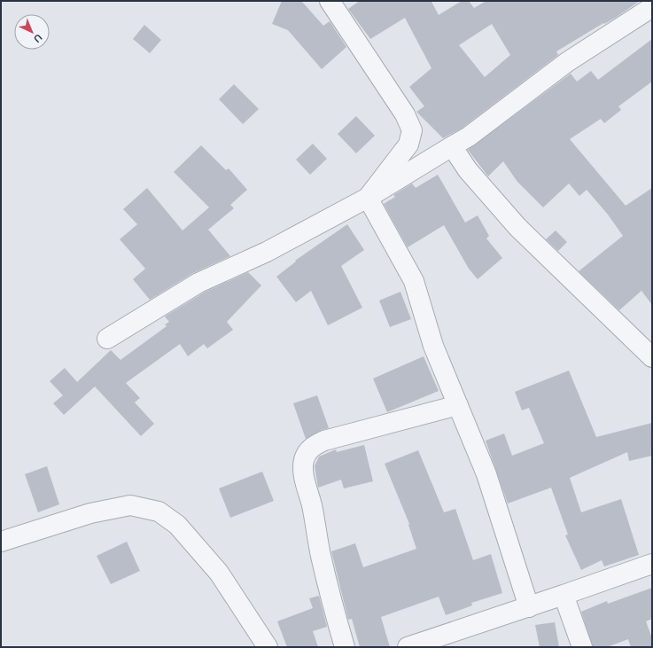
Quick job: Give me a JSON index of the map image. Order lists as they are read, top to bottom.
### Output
{
  "north": "bottom right"
}
